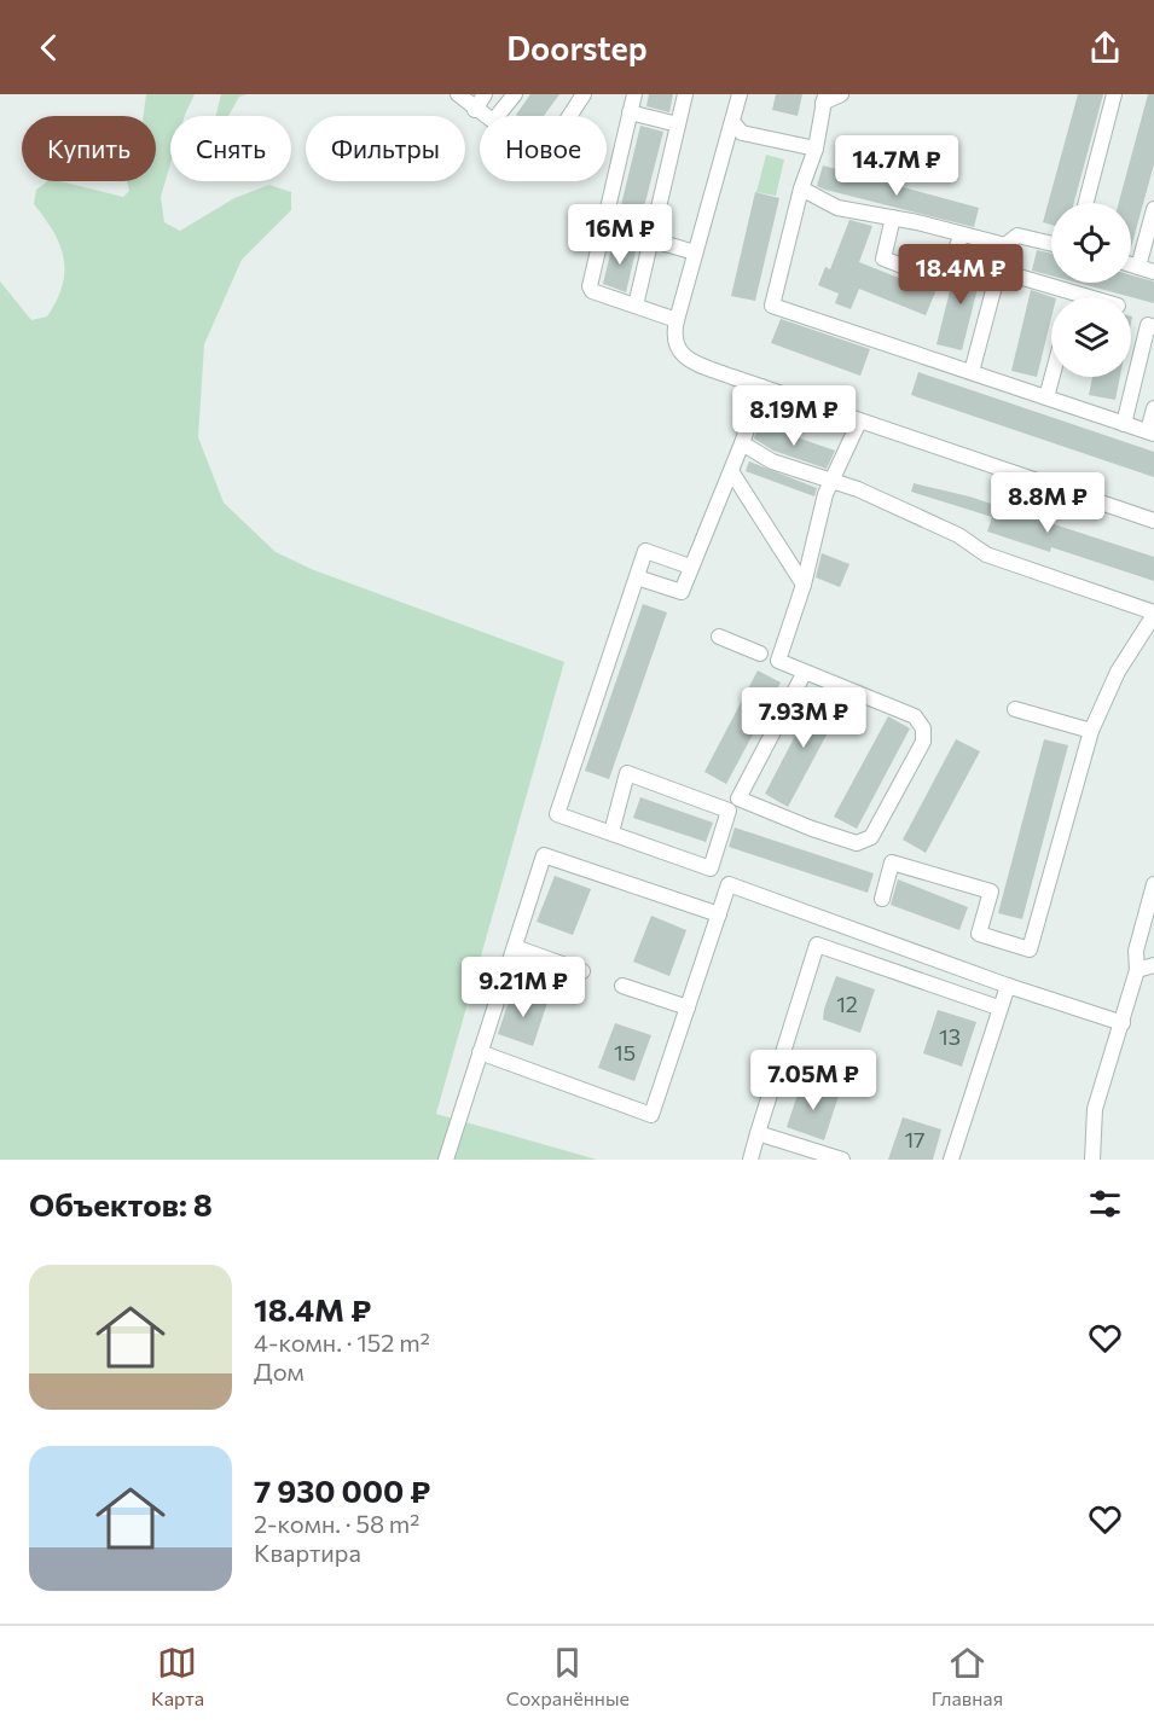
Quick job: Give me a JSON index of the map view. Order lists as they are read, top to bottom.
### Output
{
  "house_numbers": [
    "12",
    "13",
    "15",
    "17"
  ],
  "page": {
    "header": "Doorstep",
    "chip": [
      "Купить",
      "Снять",
      "Фильтры",
      "Новое"
    ],
    "price": [
      "14.7M ₽",
      "16M ₽",
      "18.4M ₽",
      "8.19M ₽",
      "8.8M ₽",
      "7.93M ₽",
      "9.21M ₽",
      "7.05M ₽"
    ],
    "heading": "Объектов: 8",
    "list": [
      {
        "name": "18.4M ₽",
        "note": "4-комн. · 152 m² · Дом"
      },
      {
        "name": "7 930 000 ₽",
        "note": "2-комн. · 58 m² · Квартира"
      }
    ],
    "tabs": ["Карта", "Сохранённые", "Главная"]
  }
}
